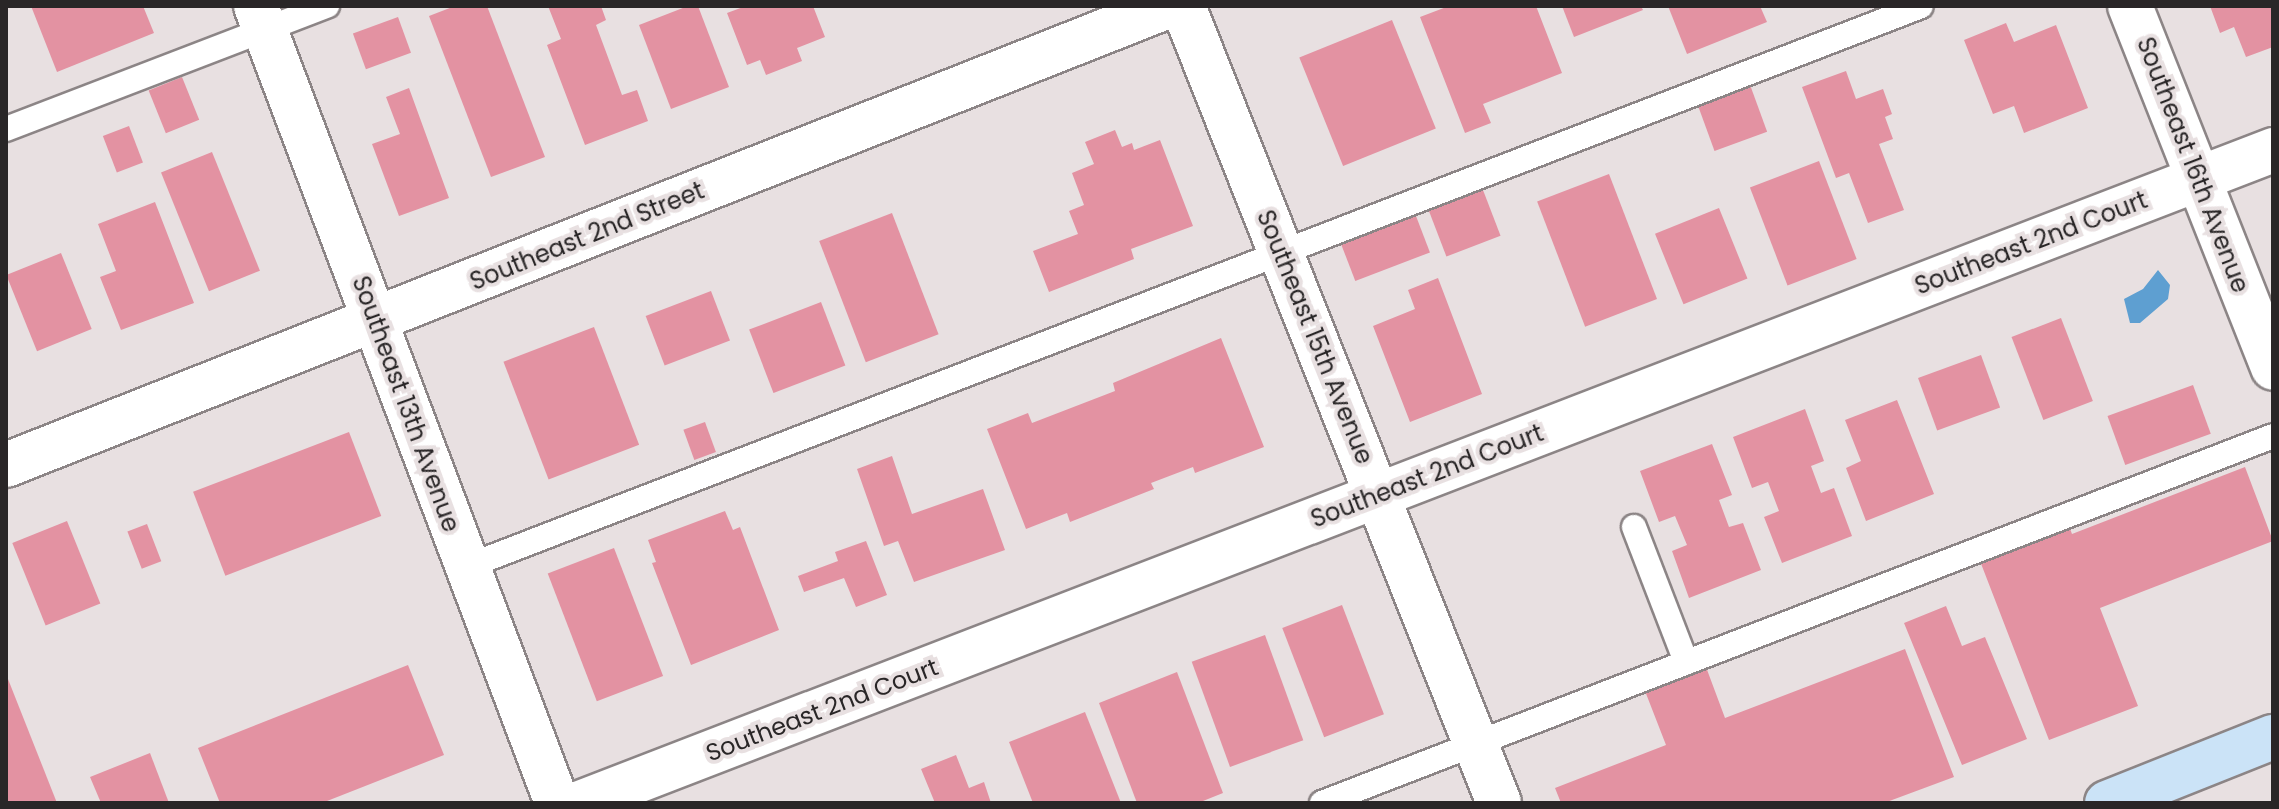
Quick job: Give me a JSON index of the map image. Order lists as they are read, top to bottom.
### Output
{
  "streets": {
    "street": [
      "Southeast 16th Avenue",
      "Southeast 2nd Street",
      "Southeast 2nd Court",
      "Southeast 15th Avenue",
      "Southeast 13th Avenue"
    ]
  },
  "crossings": [
    ["Southeast 16th Avenue", "Southeast 2nd Court"],
    ["Southeast 2nd Street", "Southeast 13th Avenue"],
    ["Southeast 2nd Court", "Southeast 15th Avenue"]
  ]
}
